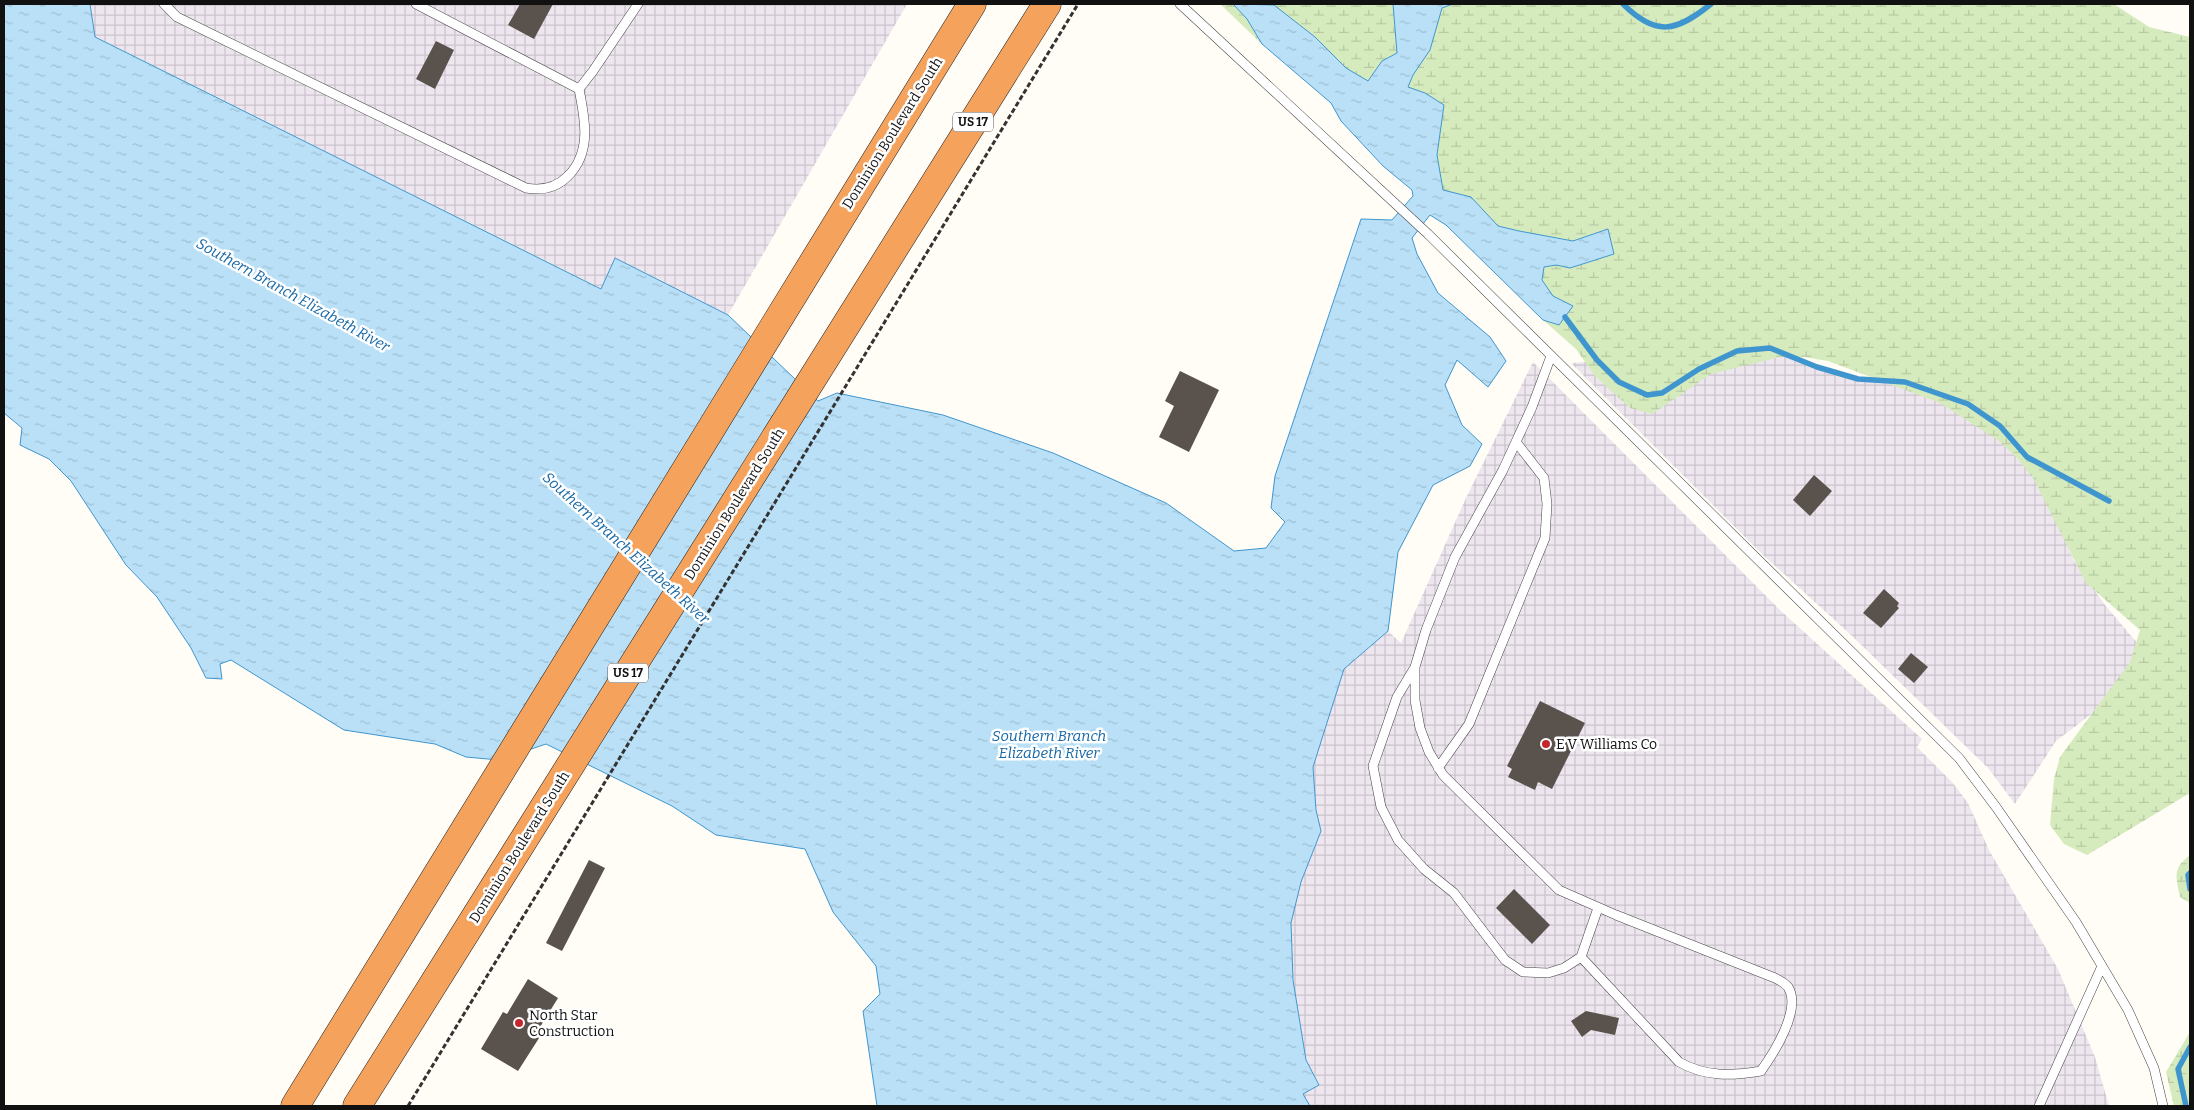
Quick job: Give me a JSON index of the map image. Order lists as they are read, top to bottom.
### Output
{
  "streets": {
    "highway": ["US 17", "Dominion Boulevard South"]
  },
  "water": ["Southern Branch Elizabeth River"],
  "places": ["E V Williams Co", "North Star Construction"]
}
